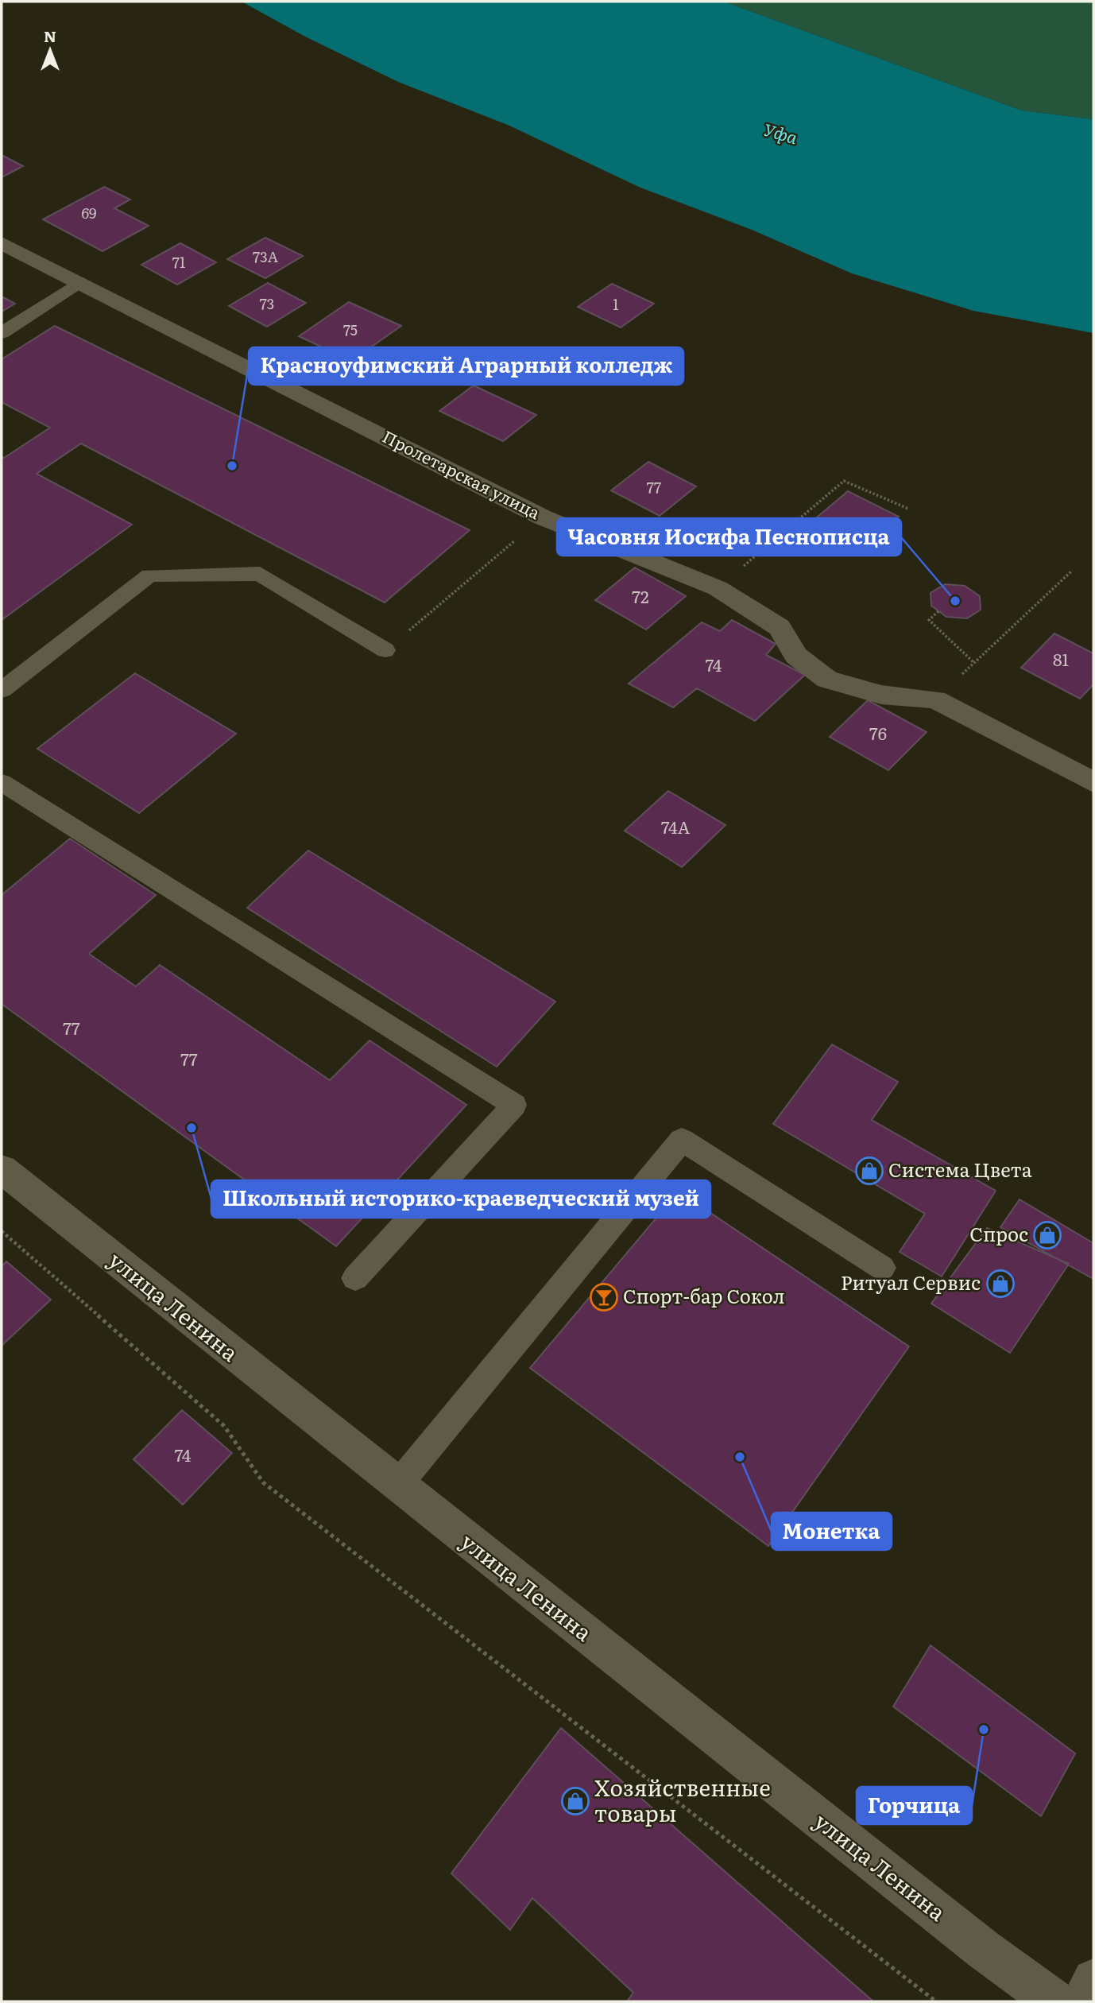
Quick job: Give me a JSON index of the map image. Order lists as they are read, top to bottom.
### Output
{
  "streets": {
    "street": ["Пролетарская улица", "улица Ленина"]
  },
  "water": ["Уфа"],
  "places": {
    "other": [
      "Красноуфимский Аграрный колледж",
      "Часовня Иосифа Песнописца",
      "Школьный историко-краеведческий музей",
      "Монетка",
      "Горчица"
    ],
    "shop": [
      "Система Цвета",
      "Спрос",
      "Ритуал Сервис",
      "Хозяйственные товары"
    ],
    "bar": ["Спорт-бар Сокол"]
  },
  "house_numbers": [
    "69",
    "73А",
    "71",
    "73",
    "1",
    "75",
    "77",
    "72",
    "81",
    "74",
    "76",
    "74А",
    "77",
    "77",
    "74"
  ],
  "north": "top"
}
